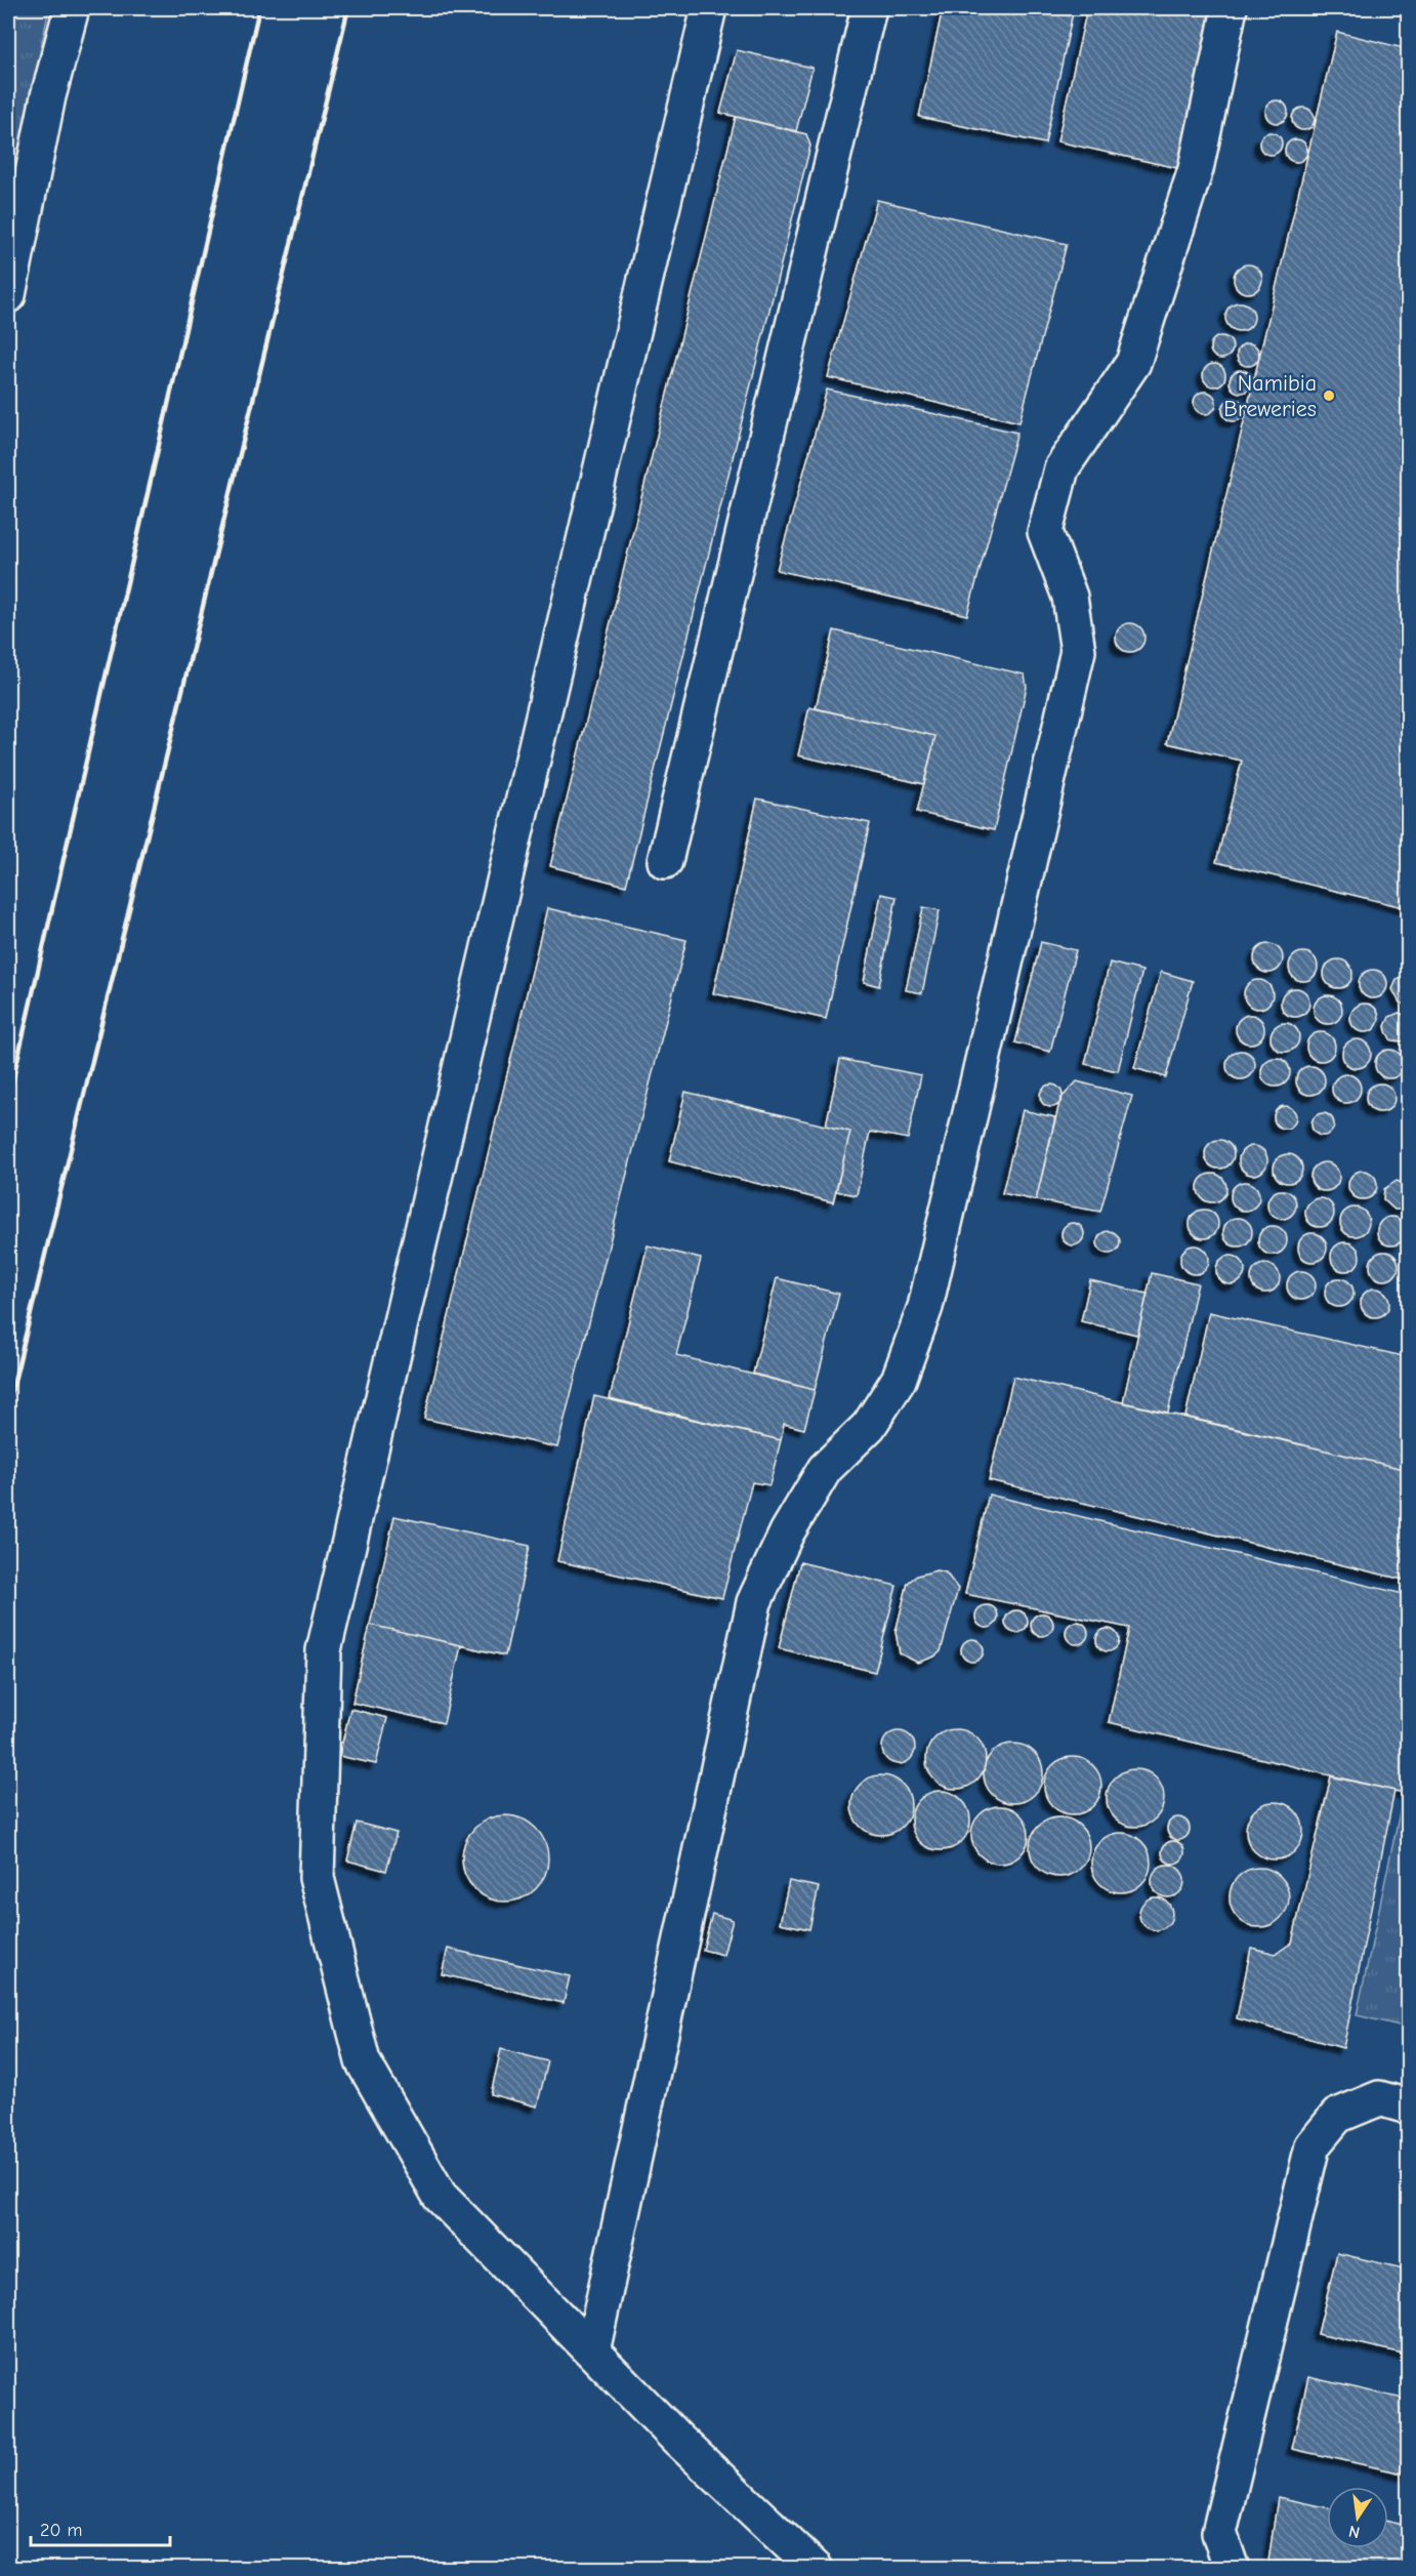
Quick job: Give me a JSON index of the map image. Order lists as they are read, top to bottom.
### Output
{
  "places": ["Namibia Breweries"],
  "scale_bar": "20 m",
  "north": "bottom"
}
